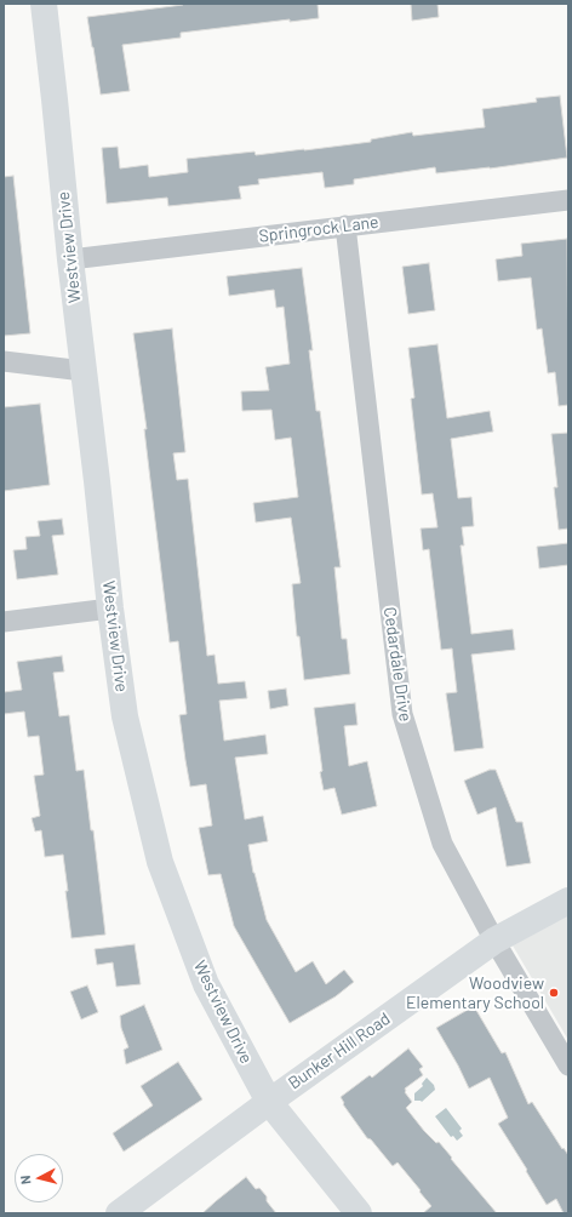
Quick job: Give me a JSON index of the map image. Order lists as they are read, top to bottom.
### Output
{
  "streets": {
    "main road": ["Westview Drive", "Bunker Hill Road"],
    "street": ["Springrock Lane", "Cedardale Drive"]
  },
  "crossings": [
    ["Springrock Lane", "Westview Drive"],
    ["Springrock Lane", "Cedardale Drive"],
    ["Westview Drive", "Bunker Hill Road"],
    ["Cedardale Drive", "Bunker Hill Road"]
  ],
  "places": ["Woodview Elementary School"],
  "north": "left"
}
